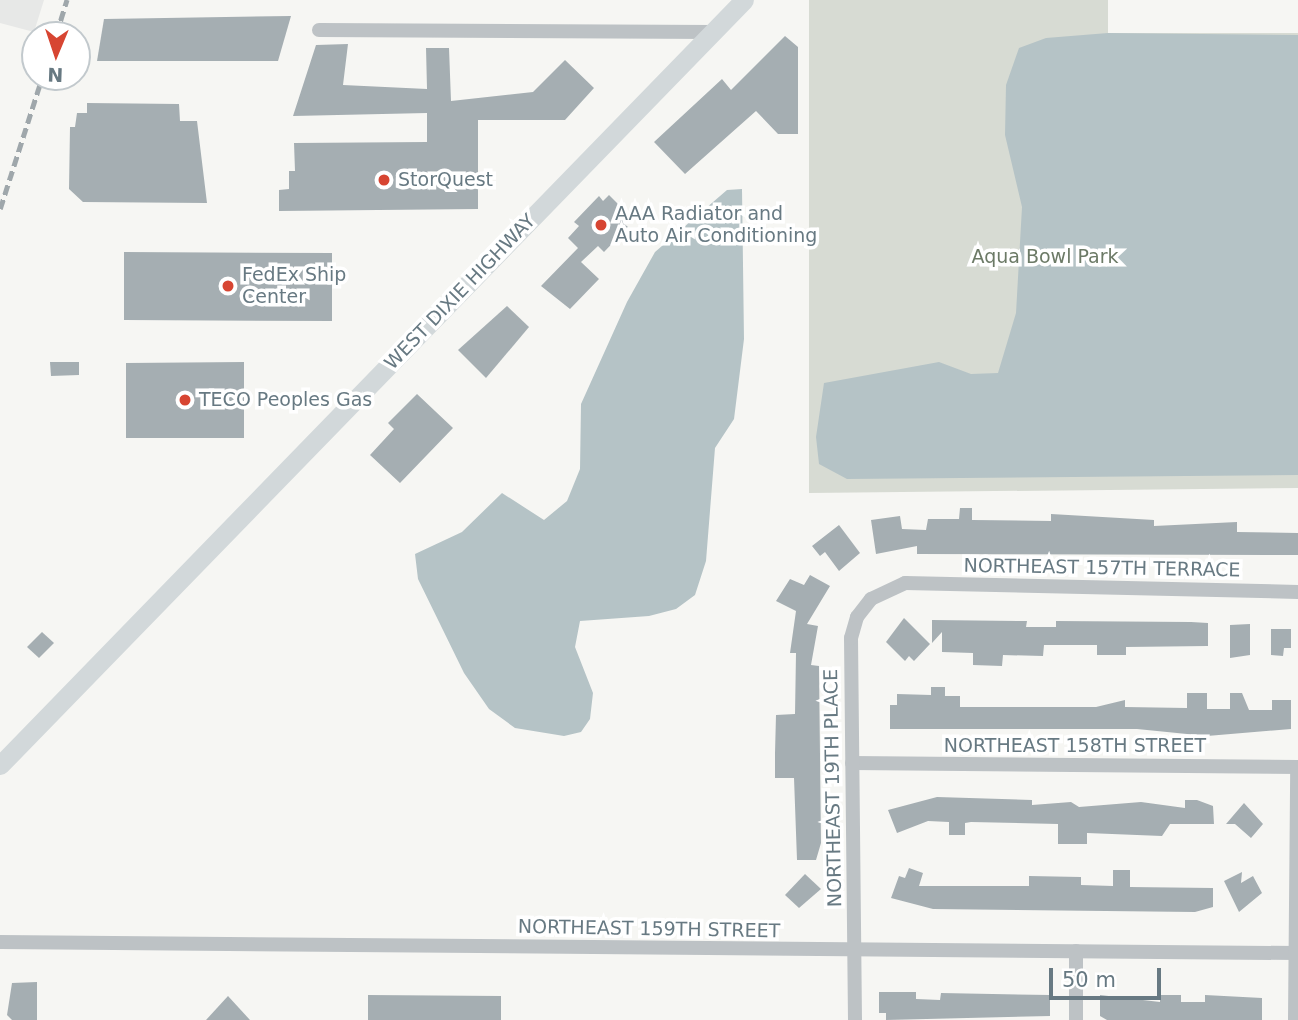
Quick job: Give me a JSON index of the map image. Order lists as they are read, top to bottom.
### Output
{
  "streets": {
    "main road": ["WEST DIXIE HIGHWAY"],
    "street": [
      "NORTHEAST 157TH TERRACE",
      "NORTHEAST 158TH STREET",
      "NORTHEAST 19TH PLACE",
      "NORTHEAST 159TH STREET"
    ]
  },
  "crossings": [
    ["NORTHEAST 157TH TERRACE", "NORTHEAST 19TH PLACE"],
    ["NORTHEAST 158TH STREET", "NORTHEAST 19TH PLACE"],
    ["NORTHEAST 19TH PLACE", "NORTHEAST 159TH STREET"]
  ],
  "parks": ["Aqua Bowl Park"],
  "places": [
    "StorQuest",
    "AAA Radiator and Auto Air Conditioning",
    "FedEx Ship Center",
    "TECO Peoples Gas"
  ],
  "scale_bar": "50 m",
  "north": "bottom"
}
